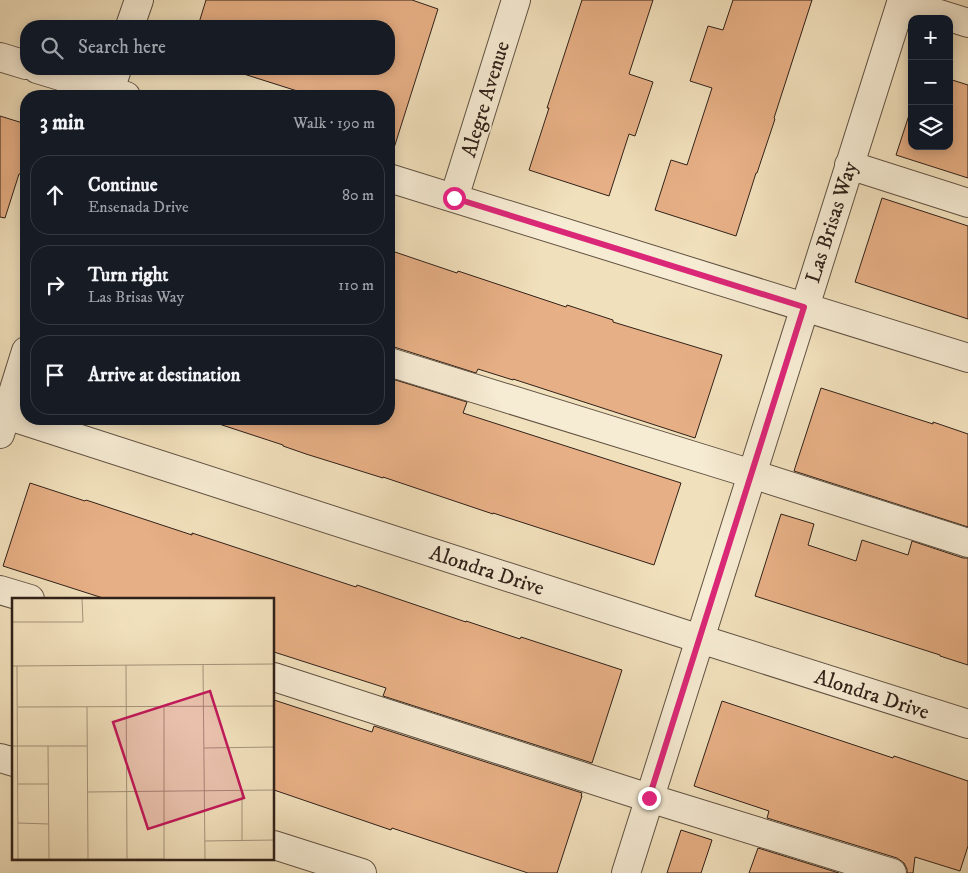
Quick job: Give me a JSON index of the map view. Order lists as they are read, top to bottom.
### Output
{
  "streets": {
    "street": ["Alegre Avenue", "Las Brisas Way", "Alondra Drive"]
  },
  "crossings": [
    ["Las Brisas Way", "Alondra Drive"]
  ],
  "page": {
    "map_buttons": ["+", "−"],
    "search": "Search here",
    "heading": ["3 min", "Walk · 190 m"],
    "list": [
      ["Continue", "Ensenada Drive", "80 m"],
      ["Turn right", "Las Brisas Way", "110 m"],
      "Arrive at destination"
    ]
  }
}
